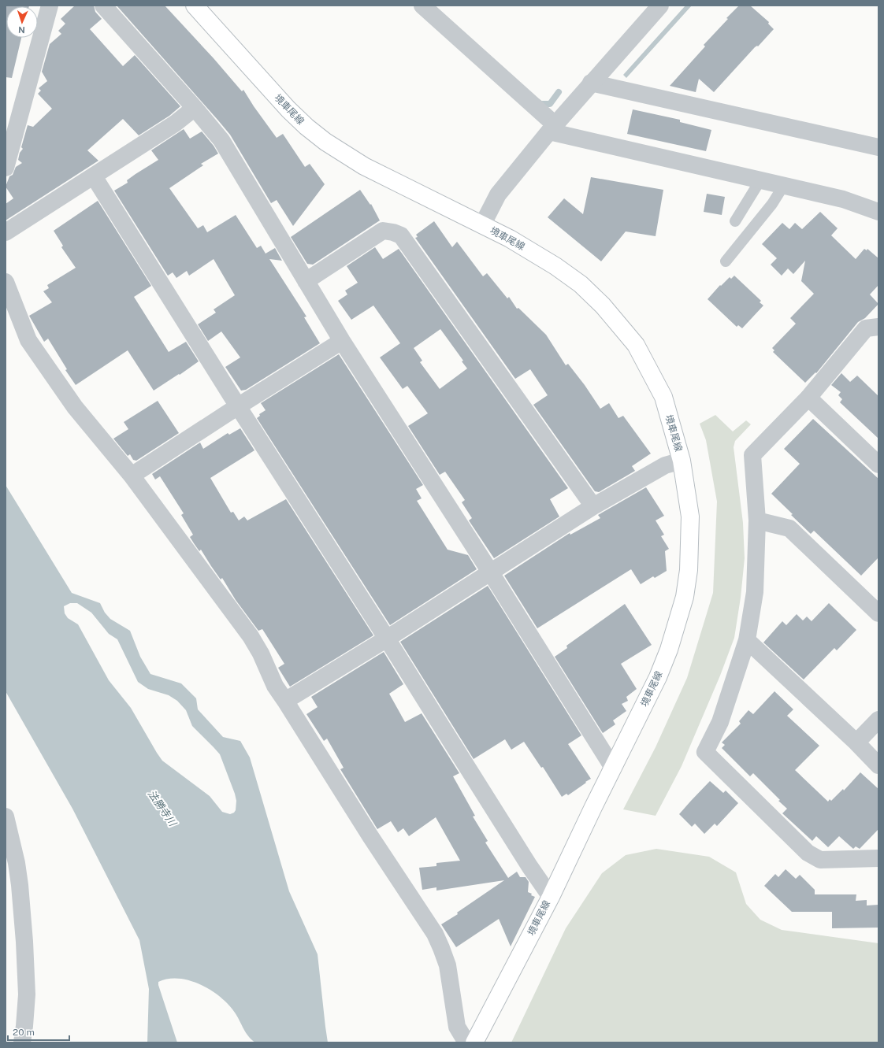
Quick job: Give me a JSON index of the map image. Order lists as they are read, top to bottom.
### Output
{
  "streets": {
    "main road": ["境車尾線"]
  },
  "water": ["法勝寺川"],
  "scale_bar": "20 m",
  "north": "bottom"
}
